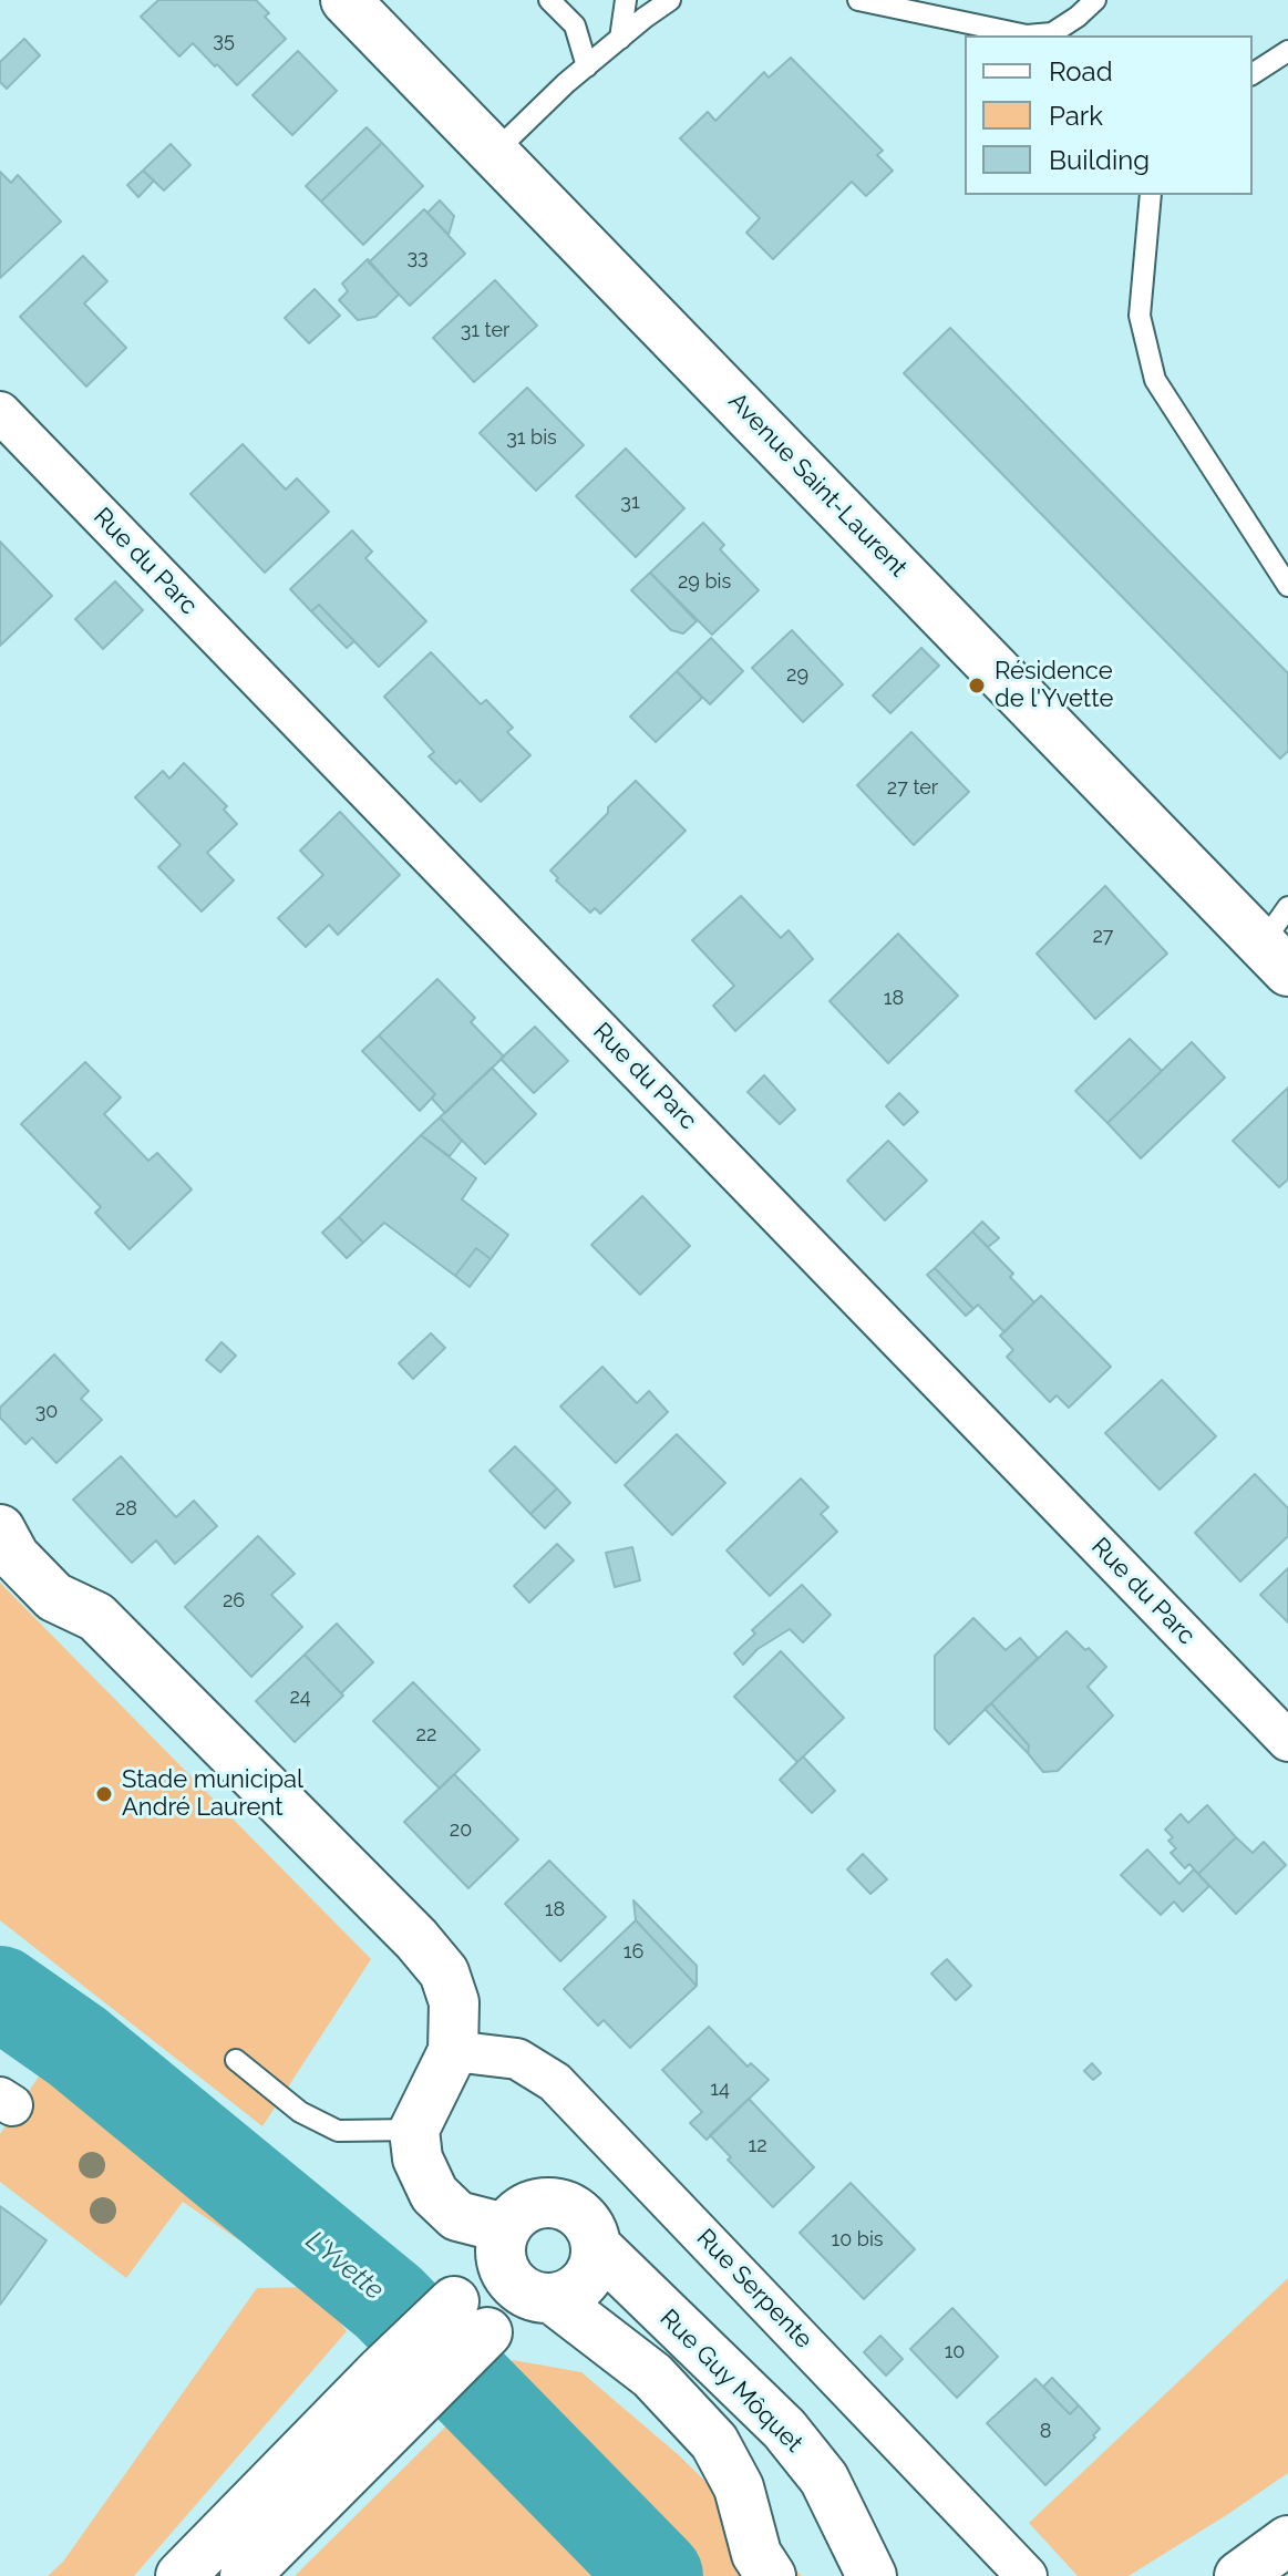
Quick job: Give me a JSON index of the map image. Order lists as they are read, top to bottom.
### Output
{
  "streets": {
    "main road": ["Avenue Saint-Laurent", "Rue Guy Môquet"],
    "street": ["Rue du Parc", "Rue Serpente"]
  },
  "water": ["L'Yvette"],
  "places": ["Résidence de l'Yvette", "Stade municipal André Laurent"],
  "house_numbers": [
    "35",
    "33",
    "31 ter",
    "31 bis",
    "31",
    "29 bis",
    "29",
    "27 ter",
    "27",
    "18",
    "30",
    "28",
    "26",
    "24",
    "22",
    "20",
    "18",
    "16",
    "14",
    "12",
    "10 bis",
    "10",
    "8"
  ],
  "legend": ["Road", "Park", "Building"]
}
